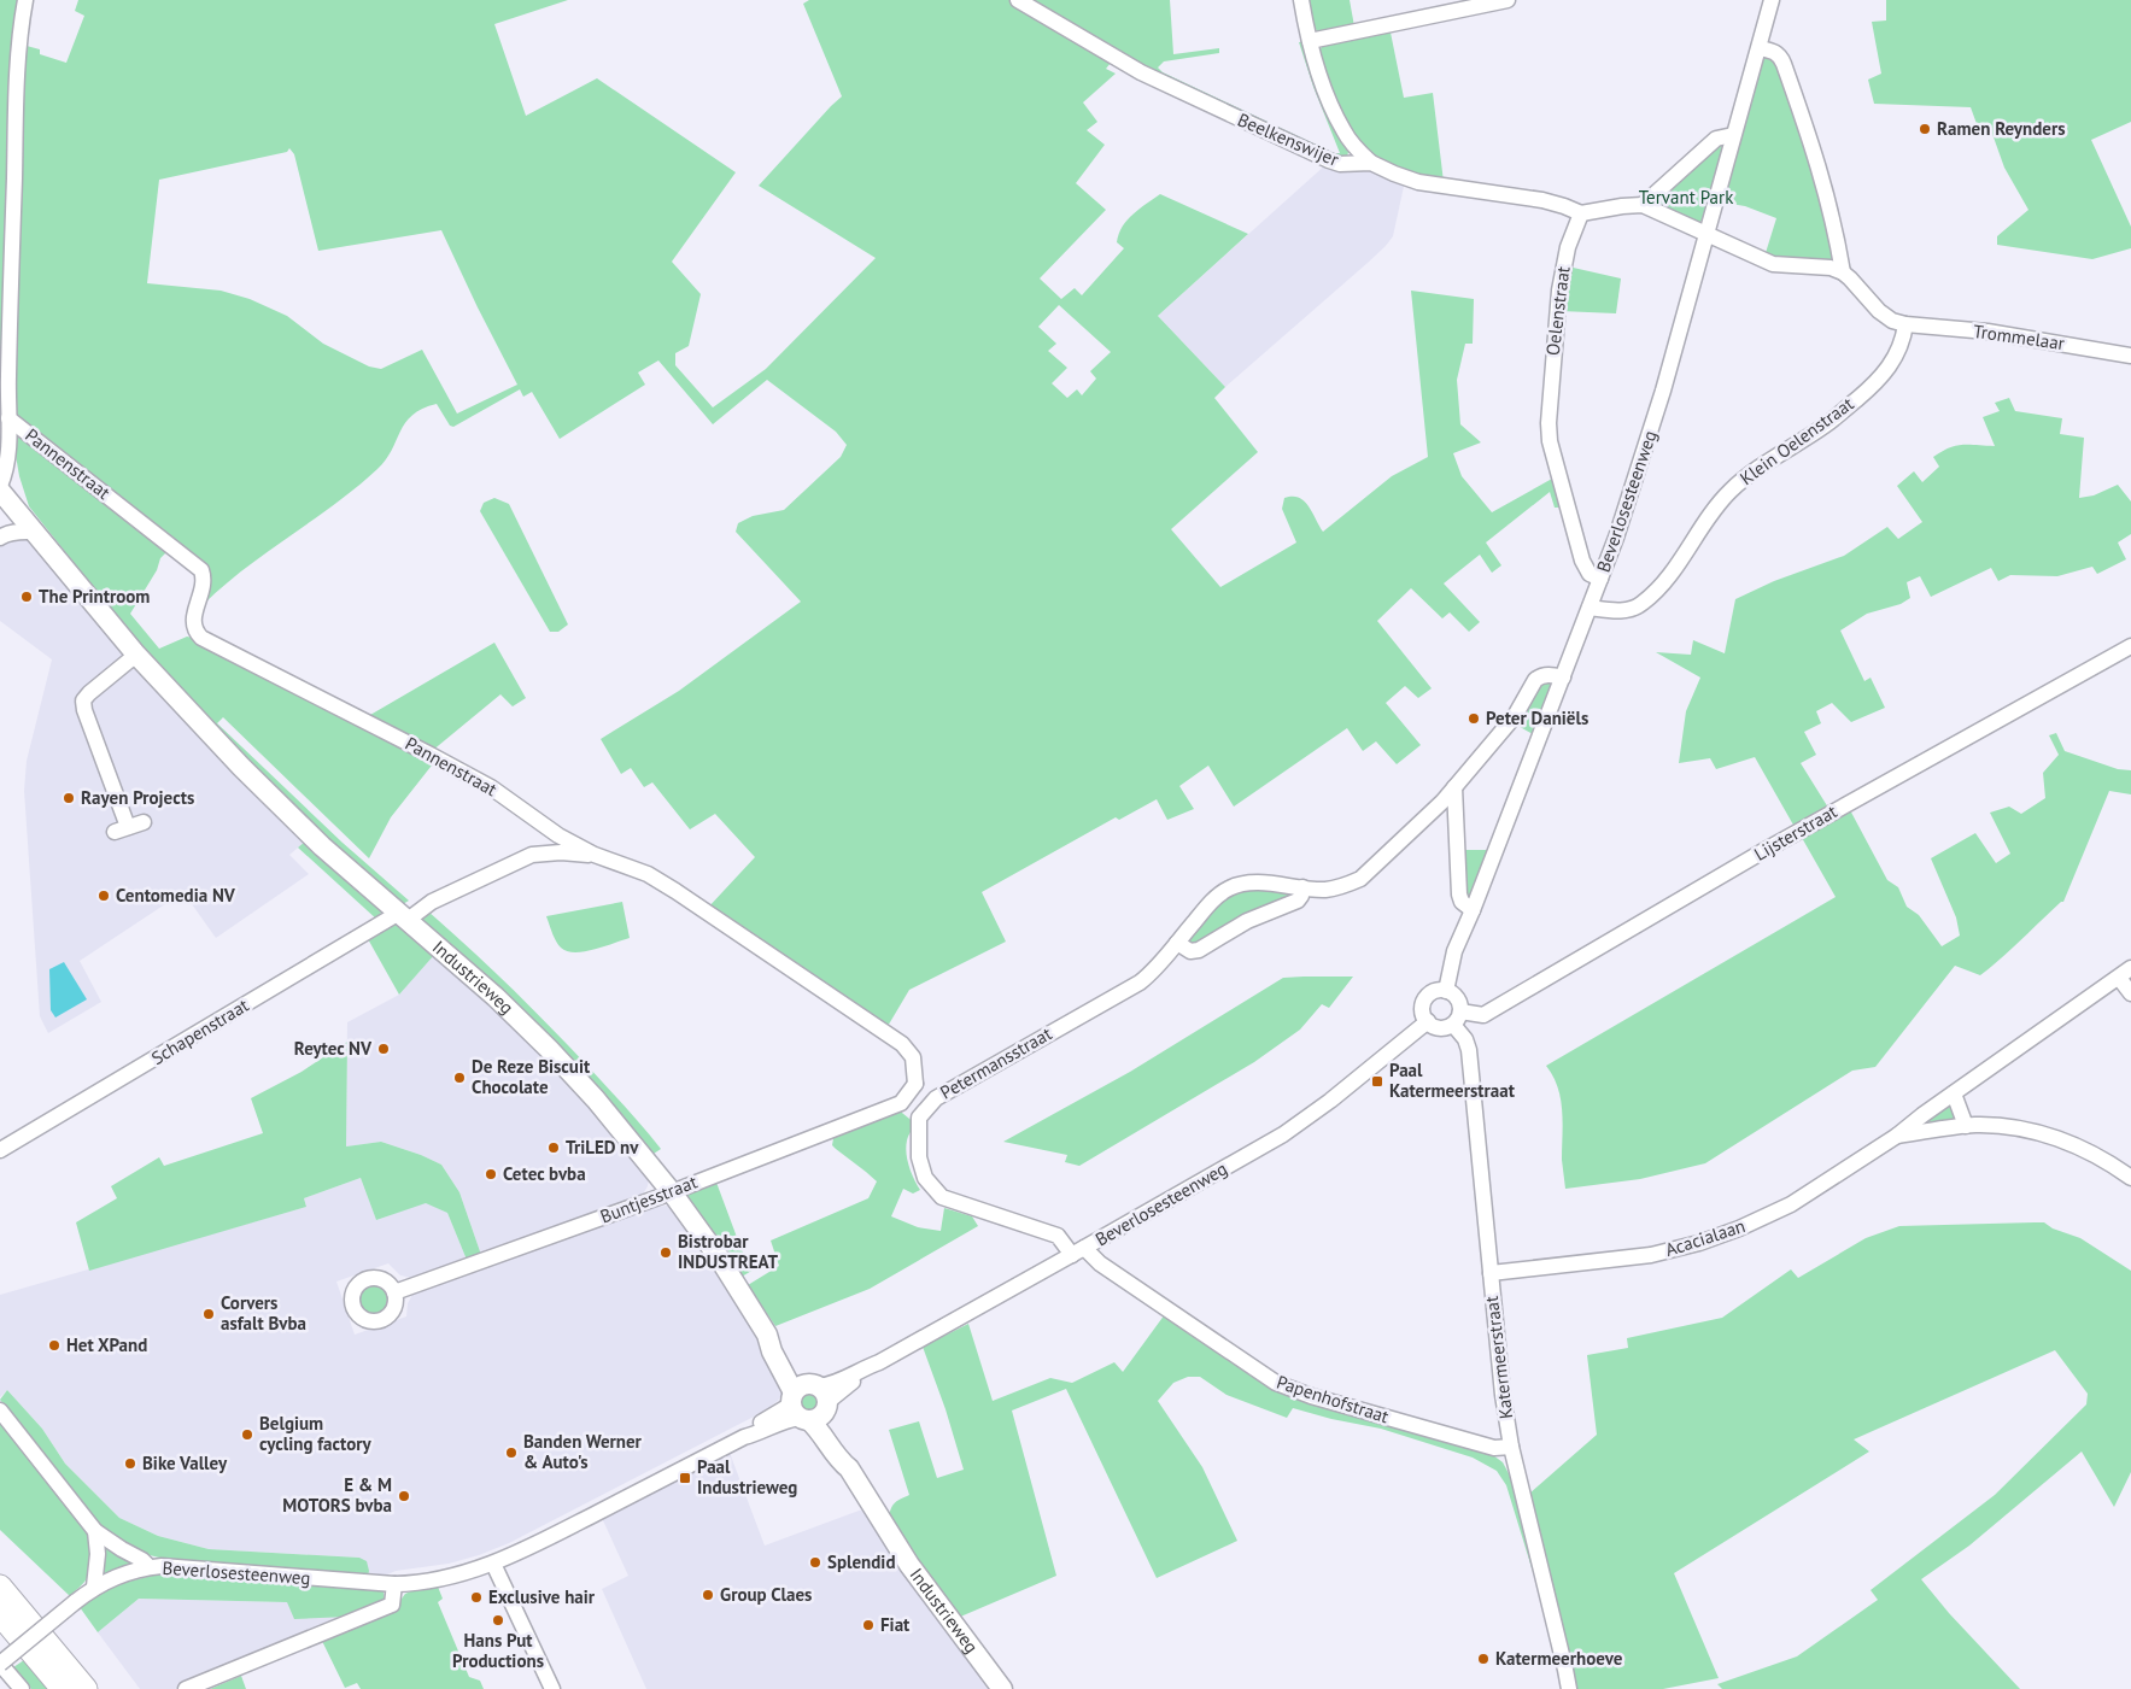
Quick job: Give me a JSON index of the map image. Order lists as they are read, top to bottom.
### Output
{
  "streets": {
    "main road": ["Industrieweg"],
    "street": [
      "Beelkenswijer",
      "Oelenstraat",
      "Trommelaar",
      "Klein Oelenstraat",
      "Pannenstraat",
      "Beverlosesteenweg",
      "Lijsterstraat",
      "Schapenstraat",
      "Petermansstraat",
      "Buntjesstraat",
      "Acacialaan",
      "Katermeerstraat",
      "Papenhofstraat"
    ]
  },
  "crossings": [
    ["Beelkenswijer", "Oelenstraat"],
    ["Oelenstraat", "Beverlosesteenweg"],
    ["Trommelaar", "Klein Oelenstraat"],
    ["Klein Oelenstraat", "Beverlosesteenweg"],
    ["Pannenstraat", "Schapenstraat"],
    ["Pannenstraat", "Buntjesstraat"],
    ["Beverlosesteenweg", "Lijsterstraat"],
    ["Beverlosesteenweg", "Industrieweg"],
    ["Beverlosesteenweg", "Petermansstraat"],
    ["Beverlosesteenweg", "Katermeerstraat"],
    ["Beverlosesteenweg", "Papenhofstraat"],
    ["Lijsterstraat", "Katermeerstraat"],
    ["Industrieweg", "Schapenstraat"],
    ["Industrieweg", "Buntjesstraat"],
    ["Acacialaan", "Katermeerstraat"],
    ["Katermeerstraat", "Papenhofstraat"]
  ],
  "parks": ["Tervant Park"],
  "places": {
    "other": [
      "Ramen Reynders",
      "The Printroom",
      "Peter Daniëls",
      "Rayen Projects",
      "Centomedia NV",
      "Reytec NV",
      "De Reze Biscuit Chocolate",
      "TriLED nv",
      "Cetec bvba",
      "Bistrobar INDUSTREAT",
      "Corvers asfalt Bvba",
      "Het XPand",
      "Belgium cycling factory",
      "Banden Werner & Auto's",
      "Bike Valley",
      "E & M MOTORS bvba",
      "Splendid",
      "Group Claes",
      "Exclusive hair",
      "Hans Put Productions",
      "Fiat",
      "Katermeerhoeve"
    ],
    "transit": ["Paal Katermeerstraat", "Paal Industrieweg"]
  }
}
